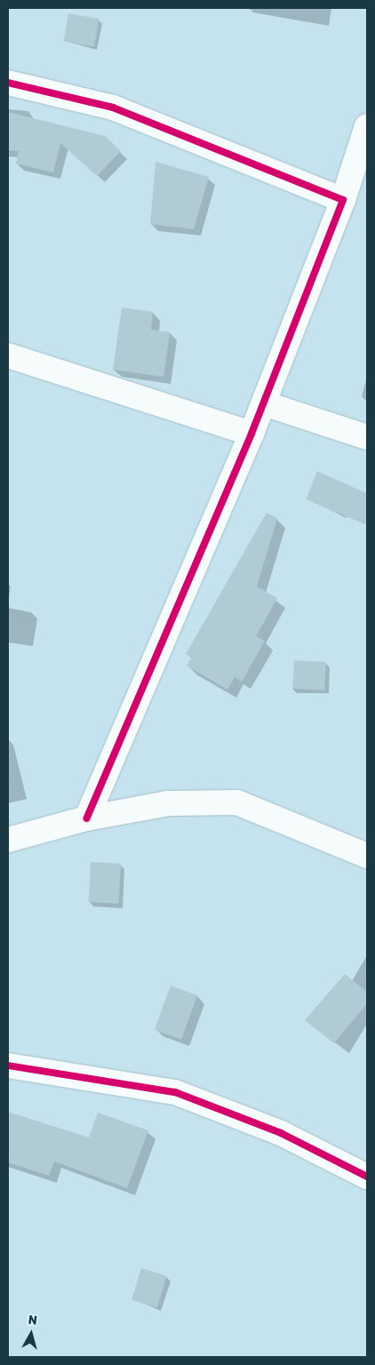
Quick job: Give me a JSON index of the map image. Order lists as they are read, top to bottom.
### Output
{
  "north": "top"
}
